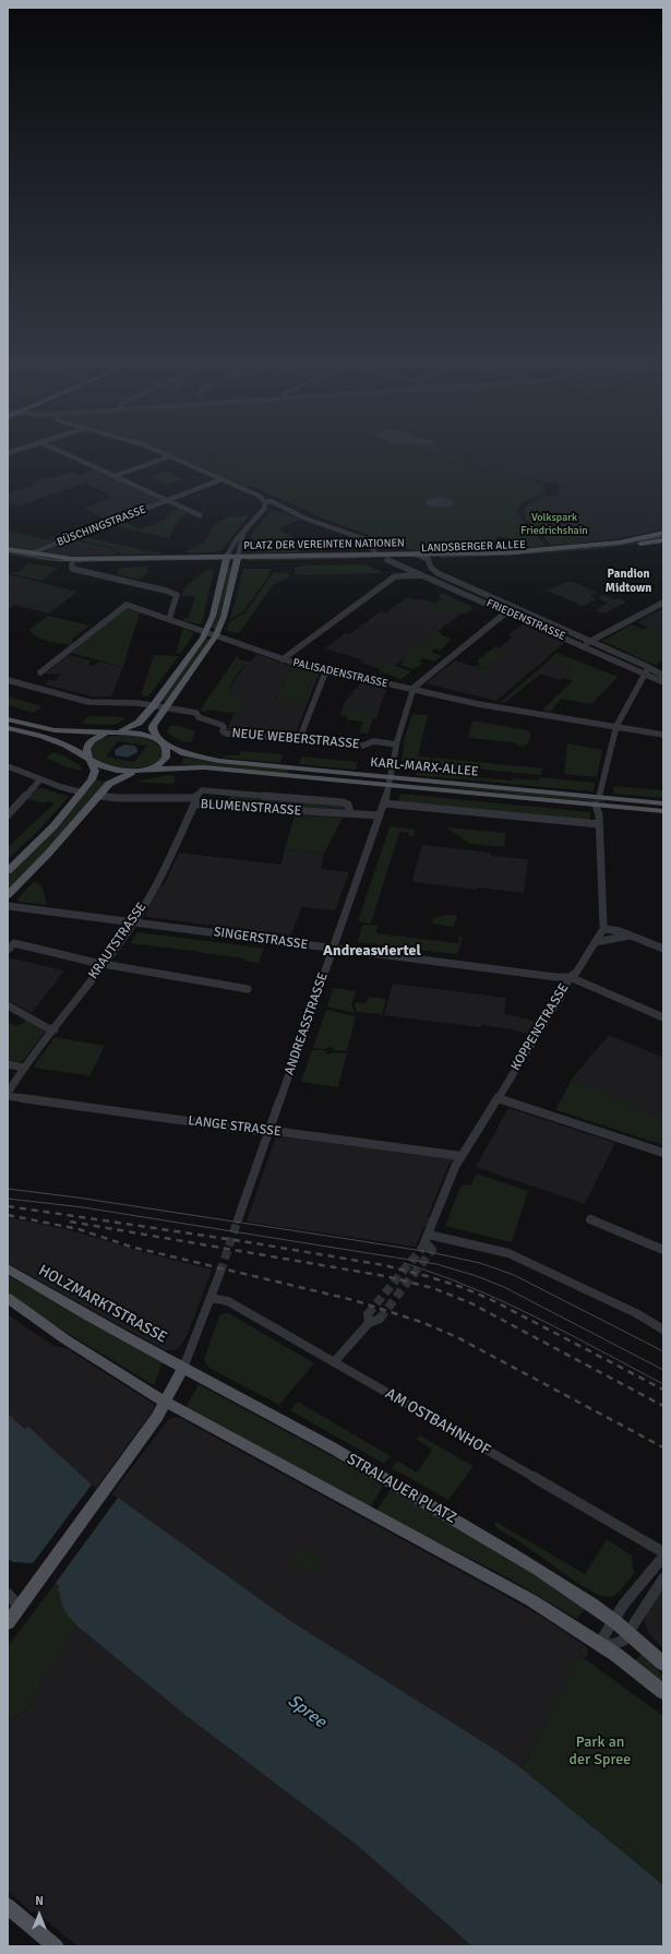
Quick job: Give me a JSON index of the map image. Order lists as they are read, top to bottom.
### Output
{
  "streets": {
    "main road": [
      "PLATZ DER VEREINTEN NATIONEN",
      "LANDSBERGER ALLEE",
      "KARL-MARX-ALLEE",
      "HOLZMARKTSTRASSE",
      "STRALAUER PLATZ"
    ],
    "street": [
      "BÜSCHINGSTRASSE",
      "FRIEDENSTRASSE",
      "PALISADENSTRASSE",
      "NEUE WEBERSTRASSE",
      "BLUMENSTRASSE",
      "SINGERSTRASSE",
      "KRAUTSTRASSE",
      "ANDREASSTRASSE",
      "KOPPENSTRASSE",
      "LANGE STRASSE",
      "AM OSTBAHNHOF"
    ]
  },
  "crossings": [
    ["PLATZ DER VEREINTEN NATIONEN", "LANDSBERGER ALLEE"],
    ["PLATZ DER VEREINTEN NATIONEN", "FRIEDENSTRASSE"],
    ["PLATZ DER VEREINTEN NATIONEN", "PALISADENSTRASSE"],
    ["PLATZ DER VEREINTEN NATIONEN", "NEUE WEBERSTRASSE"],
    ["PLATZ DER VEREINTEN NATIONEN", "KARL-MARX-ALLEE"],
    ["LANDSBERGER ALLEE", "FRIEDENSTRASSE"],
    ["PALISADENSTRASSE", "ANDREASSTRASSE"],
    ["NEUE WEBERSTRASSE", "ANDREASSTRASSE"],
    ["KARL-MARX-ALLEE", "ANDREASSTRASSE"],
    ["BLUMENSTRASSE", "KRAUTSTRASSE"],
    ["BLUMENSTRASSE", "ANDREASSTRASSE"],
    ["SINGERSTRASSE", "KRAUTSTRASSE"],
    ["SINGERSTRASSE", "ANDREASSTRASSE"],
    ["SINGERSTRASSE", "KOPPENSTRASSE"],
    ["ANDREASSTRASSE", "LANGE STRASSE"],
    ["KOPPENSTRASSE", "LANGE STRASSE"],
    ["HOLZMARKTSTRASSE", "STRALAUER PLATZ"]
  ],
  "districts": ["Pandion Midtown", "Andreasviertel"],
  "water": ["Spree"],
  "parks": ["Volkspark Friedrichshain", "Park an der Spree"],
  "north": "top"
}
